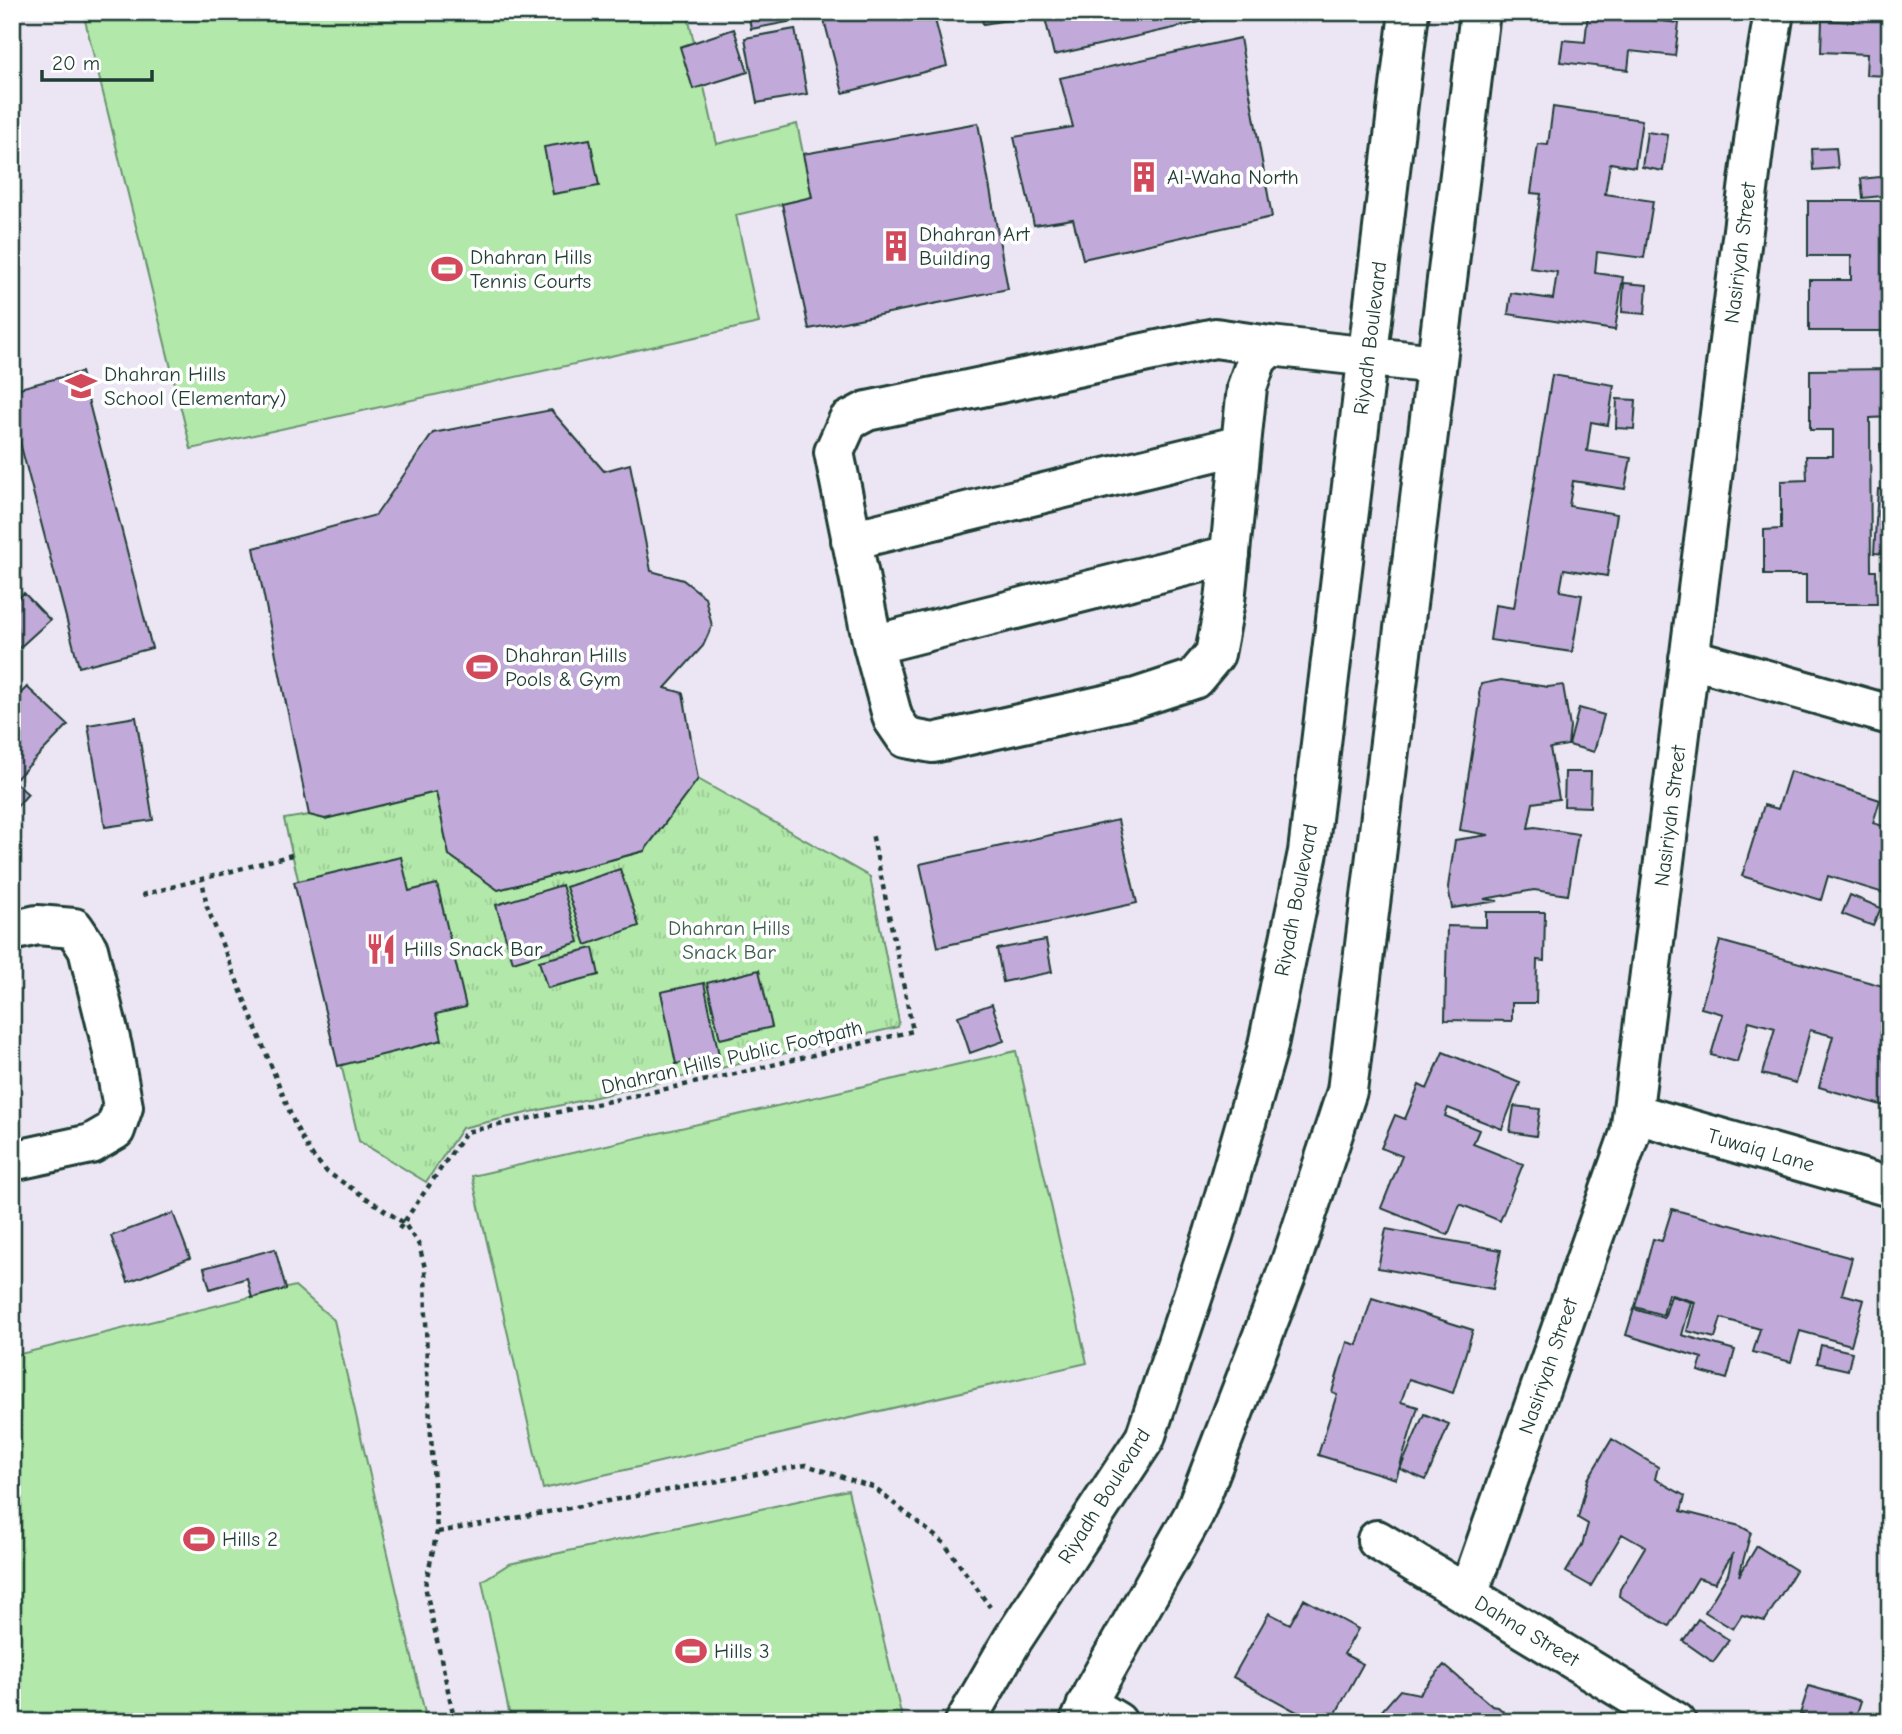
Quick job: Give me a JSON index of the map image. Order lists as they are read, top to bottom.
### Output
{
  "streets": {
    "street": [
      "Nasiriyah Street",
      "Riyadh Boulevard",
      "Tuwaiq Lane",
      "Dahna Street"
    ],
    "path": ["Dhahran Hills Public Footpath"]
  },
  "crossings": [
    ["Nasiriyah Street", "Tuwaiq Lane"],
    ["Nasiriyah Street", "Dahna Street"]
  ],
  "parks": ["Dhahran Hills Snack Bar"],
  "places": {
    "building": ["Al-Waha North", "Dhahran Art Building"],
    "sports": [
      "Dhahran Hills Tennis Courts",
      "Dhahran Hills Pools & Gym",
      "Hills 2",
      "Hills 3"
    ],
    "school or university": ["Dhahran Hills School (Elementary)"],
    "restaurant": ["Hills Snack Bar"]
  },
  "scale_bar": "20 m"
}
